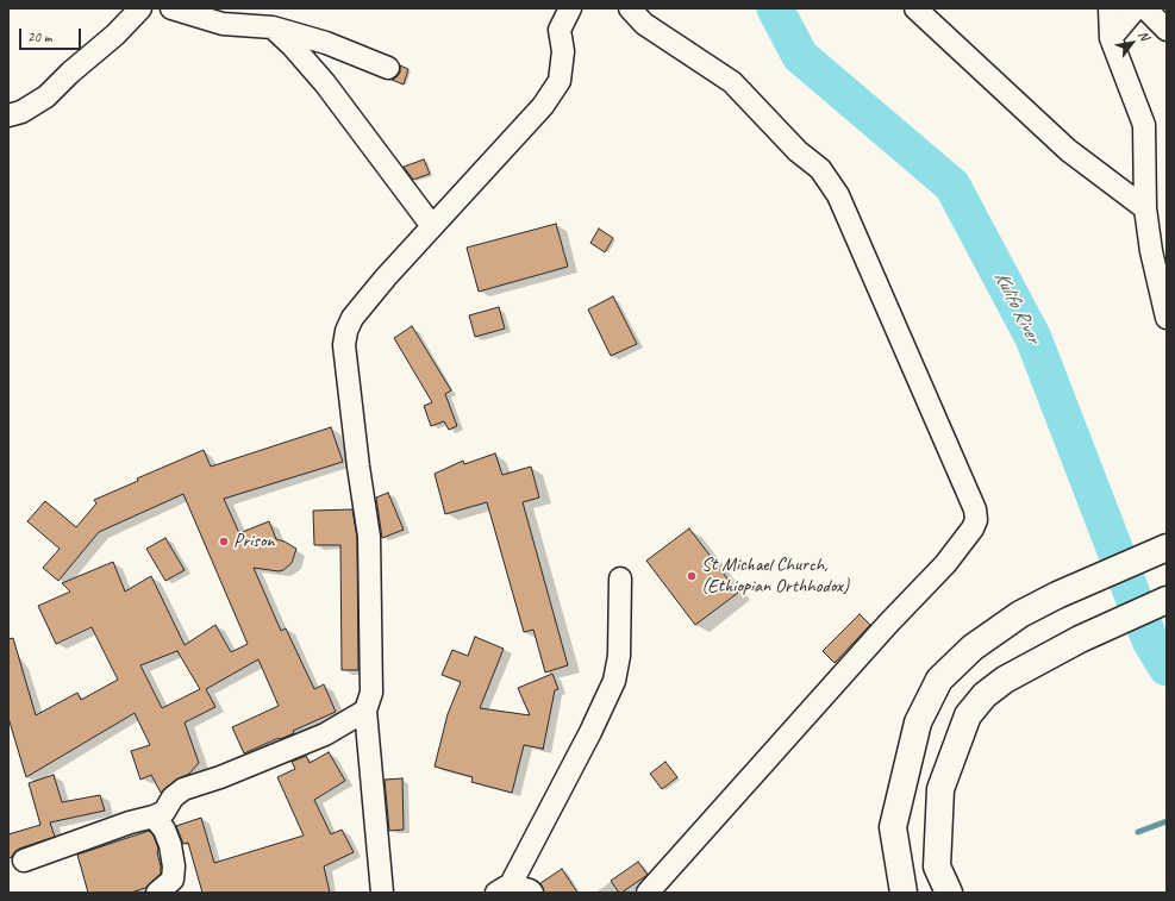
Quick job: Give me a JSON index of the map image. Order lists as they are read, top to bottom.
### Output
{
  "water": ["Kulifo River"],
  "places": ["Prison", "St Michael Church, (Ethiopian Orthhodox)"],
  "scale_bar": "20 m",
  "north": "top right"
}
